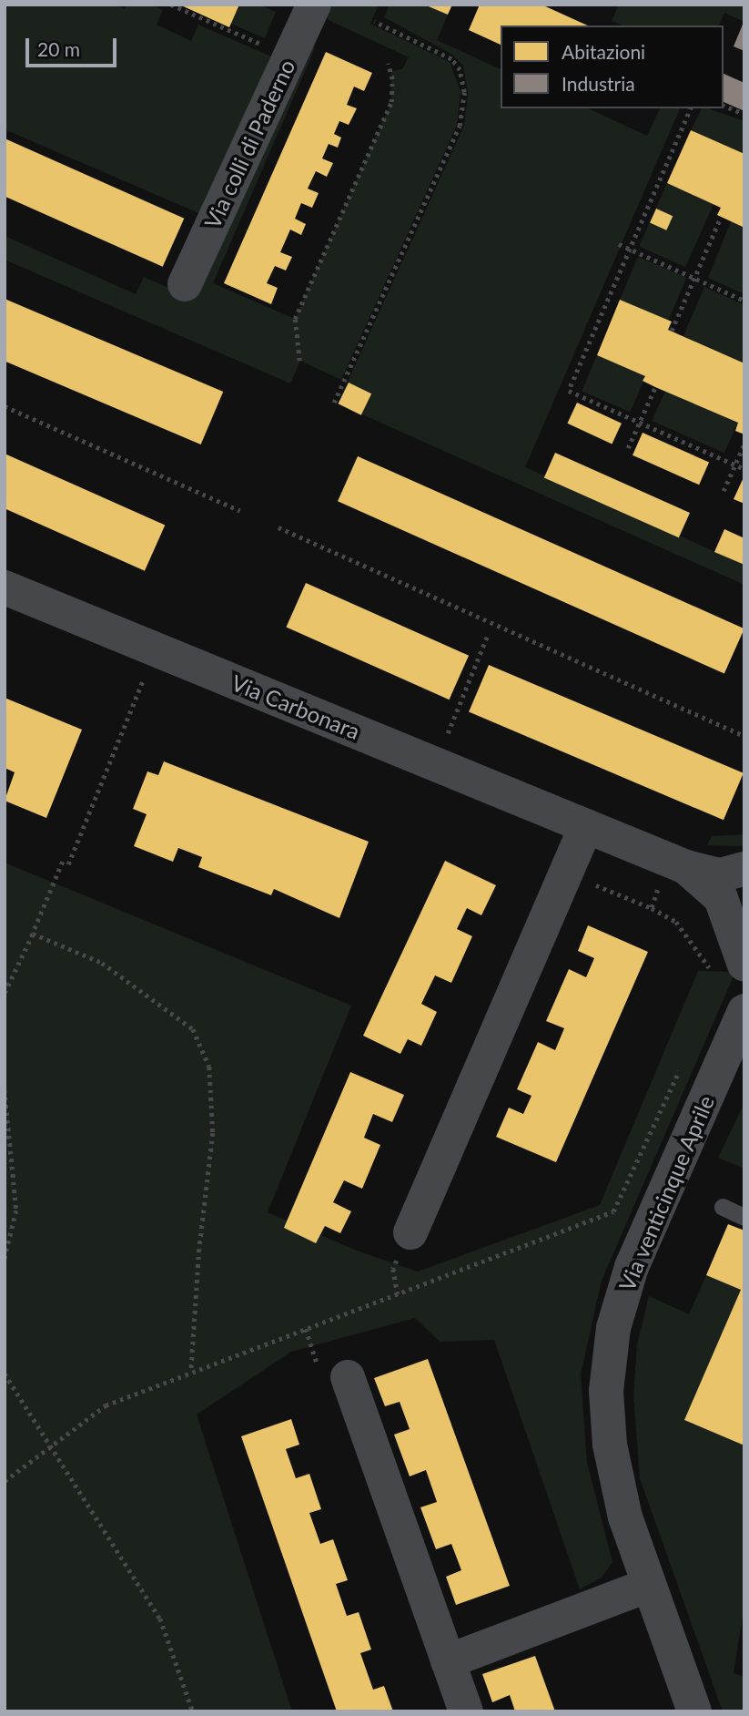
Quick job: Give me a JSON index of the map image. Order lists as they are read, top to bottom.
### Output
{
  "streets": {
    "street": ["Via colli di Paderno", "Via Carbonara", "Via venticinque Aprile"]
  },
  "legend": ["Abitazioni", "Industria"],
  "scale_bar": "20 m"
}
